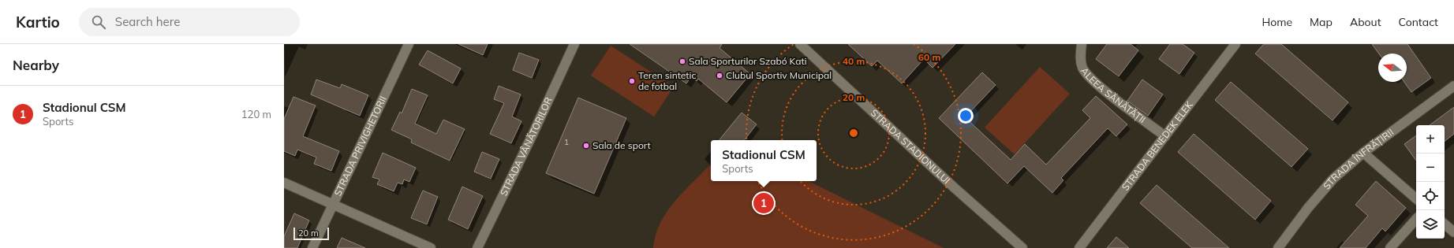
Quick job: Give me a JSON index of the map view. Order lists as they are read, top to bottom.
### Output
{
  "streets": {
    "street": [
      "ALEEA SĂNĂTĂȚII",
      "STRADA PRIVIGHETORII",
      "STRADA VÂNĂTORILOR",
      "STRADA STADIONULUI",
      "STRADA BENEDEK ELEK",
      "STRADA ÎNFRĂȚIRII"
    ]
  },
  "crossings": [
    ["ALEEA SĂNĂTĂȚII", "STRADA BENEDEK ELEK"]
  ],
  "places": [
    "Sala Sporturilor Szabó Kati",
    "Clubul Sportiv Municipal",
    "Teren sintetic de fotbal",
    "Sala de sport"
  ],
  "house_numbers": ["1"],
  "scale_bar": "20 m",
  "north": "left",
  "page": {
    "header": "Kartio",
    "search": "Search here",
    "nav": [
      "Home",
      "Map",
      "About",
      "Contact"
    ],
    "heading": "Nearby",
    "list": [
      {
        "mark": "1",
        "name": "Stadionul CSM",
        "note": "Sports",
        "value": "120 m"
      }
    ],
    "map_buttons": ["+", "−"],
    "popup": ["Stadionul CSM", "Sports"],
    "pins": "1",
    "scale": "20 m"
  },
  "rings": ["60 m", "40 m", "20 m"]
}
